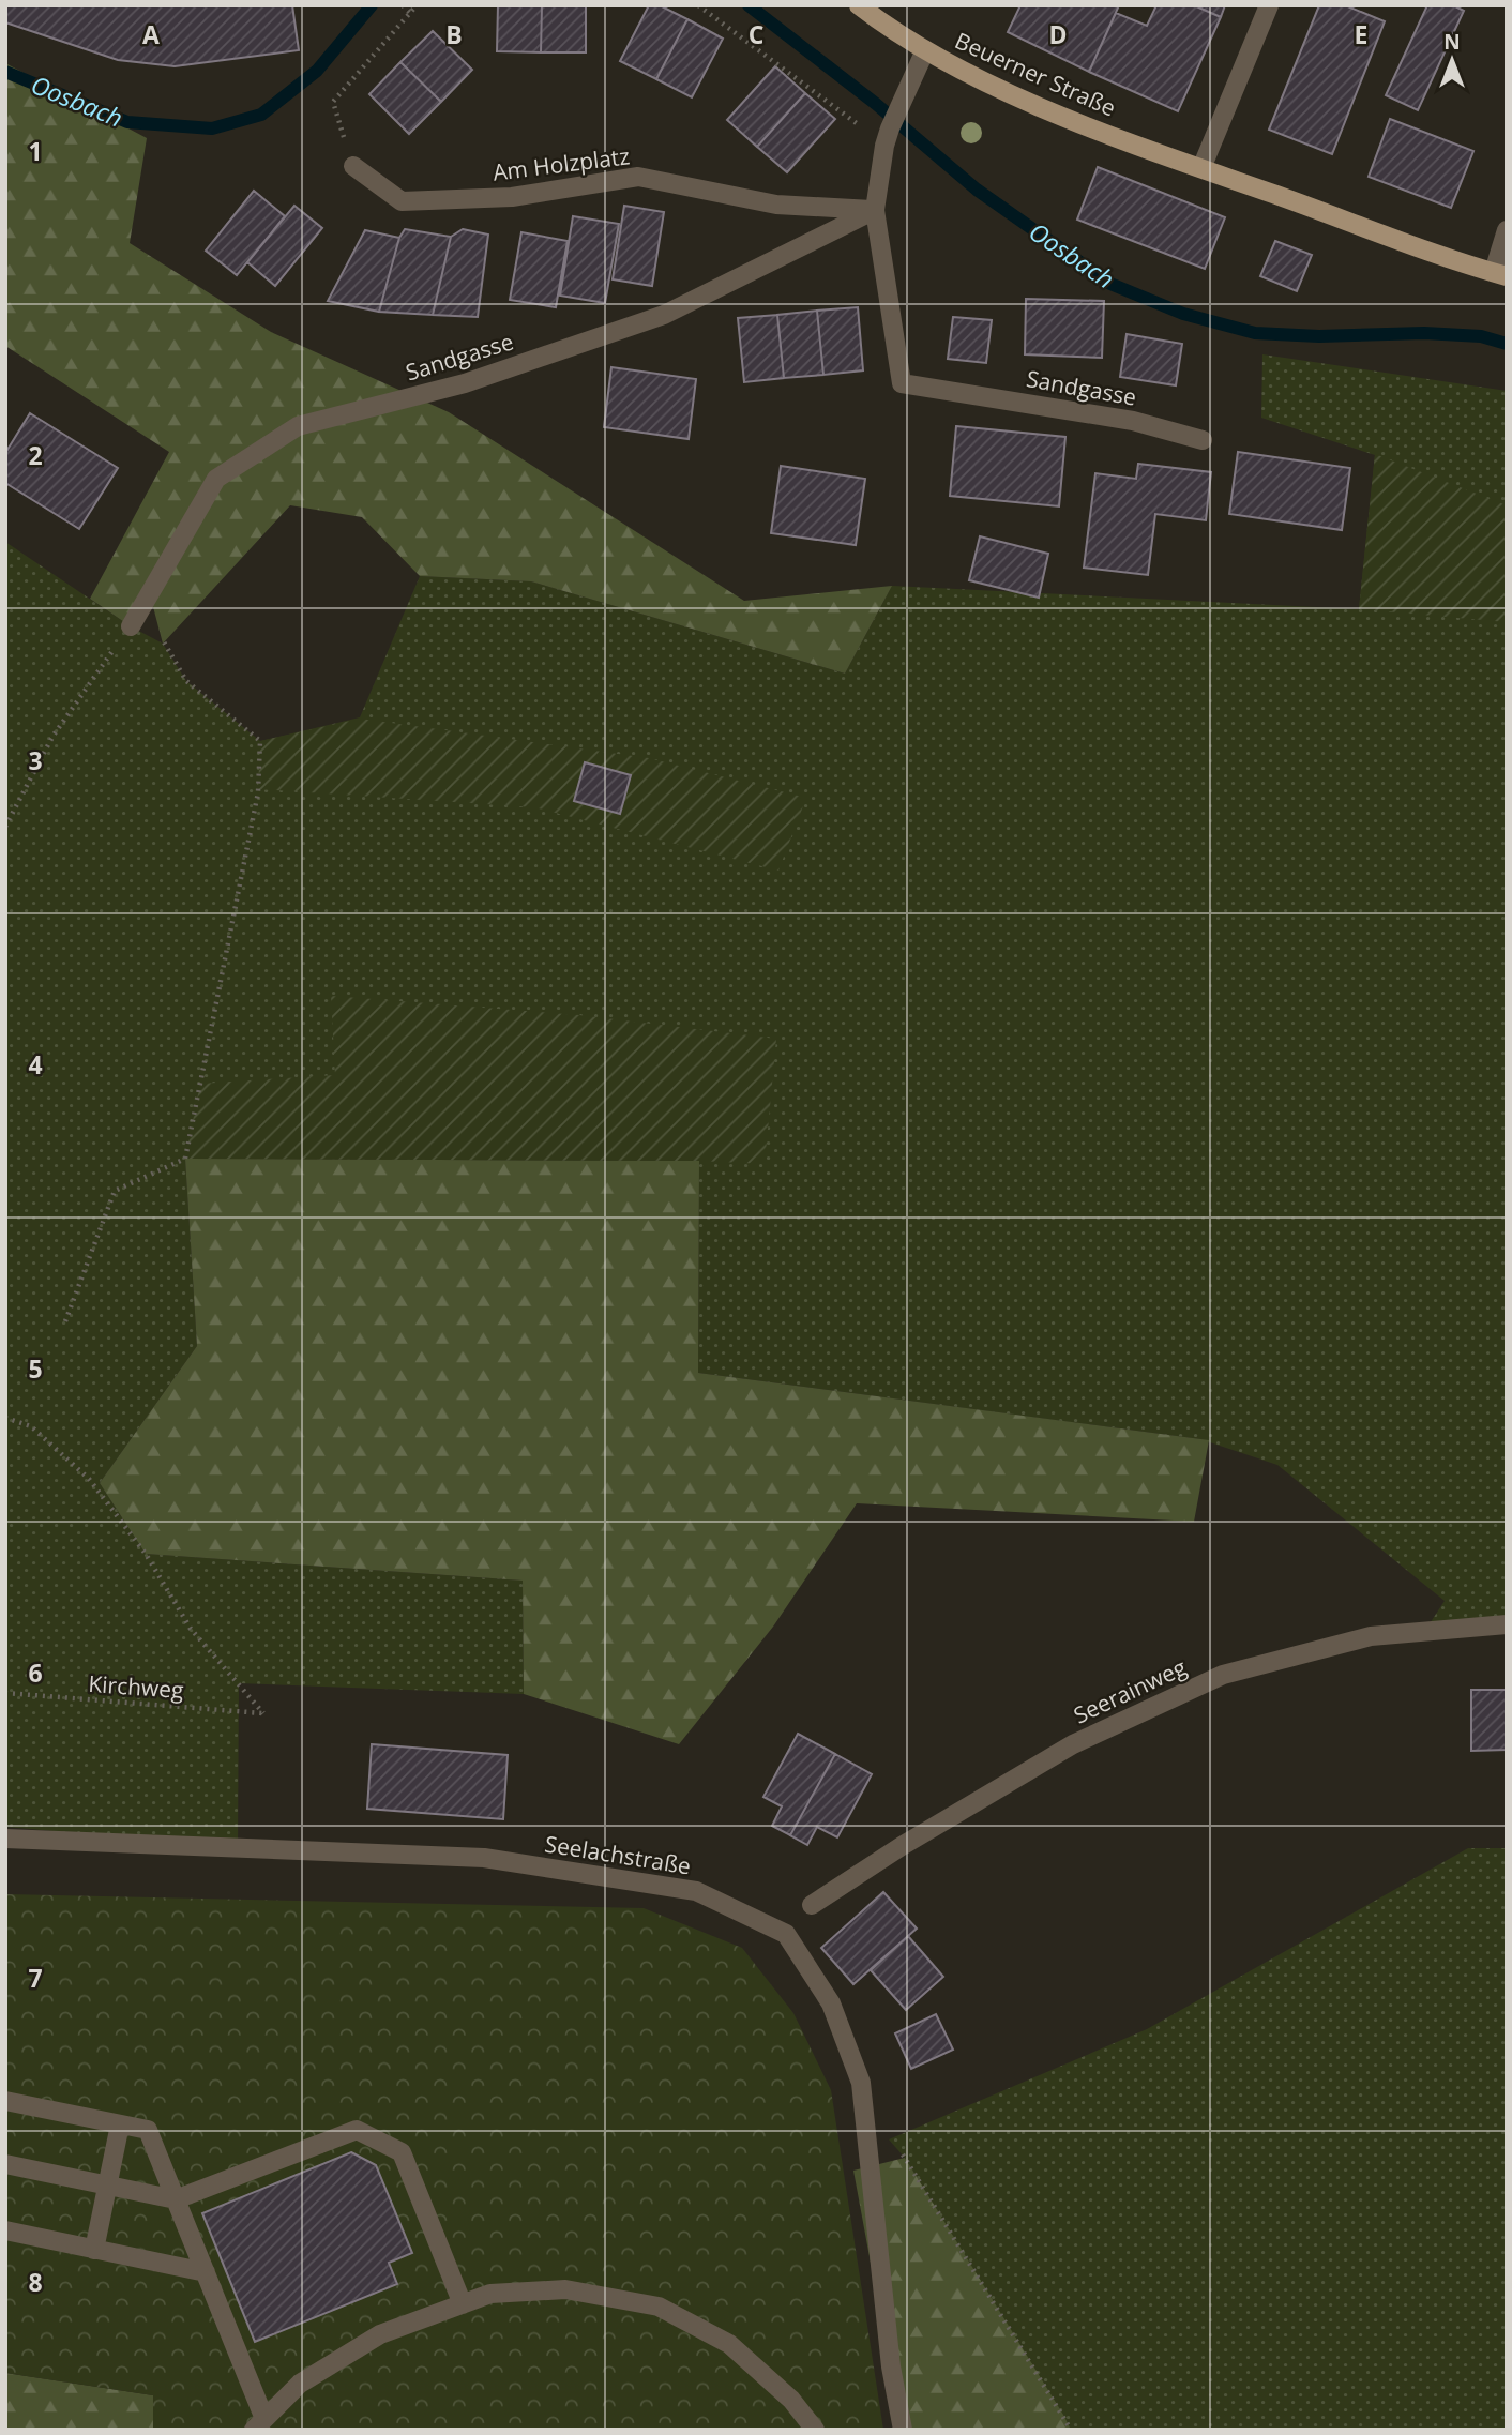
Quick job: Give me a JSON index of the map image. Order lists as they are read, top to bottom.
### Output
{
  "streets": {
    "main road": ["Beuerner Straße"],
    "street": [
      "Am Holzplatz",
      "Sandgasse",
      "Seerainweg",
      "Seelachstraße"
    ],
    "path": ["Kirchweg"]
  },
  "crossings": [
    ["Beuerner Straße", "Sandgasse"],
    ["Am Holzplatz", "Sandgasse"]
  ],
  "water": ["Oosbach"],
  "north": "top",
  "grid": {
    "columns": [
      "A",
      "B",
      "C",
      "D",
      "E"
    ],
    "rows": [
      "1",
      "2",
      "3",
      "4",
      "5",
      "6",
      "7",
      "8"
    ]
  }
}
